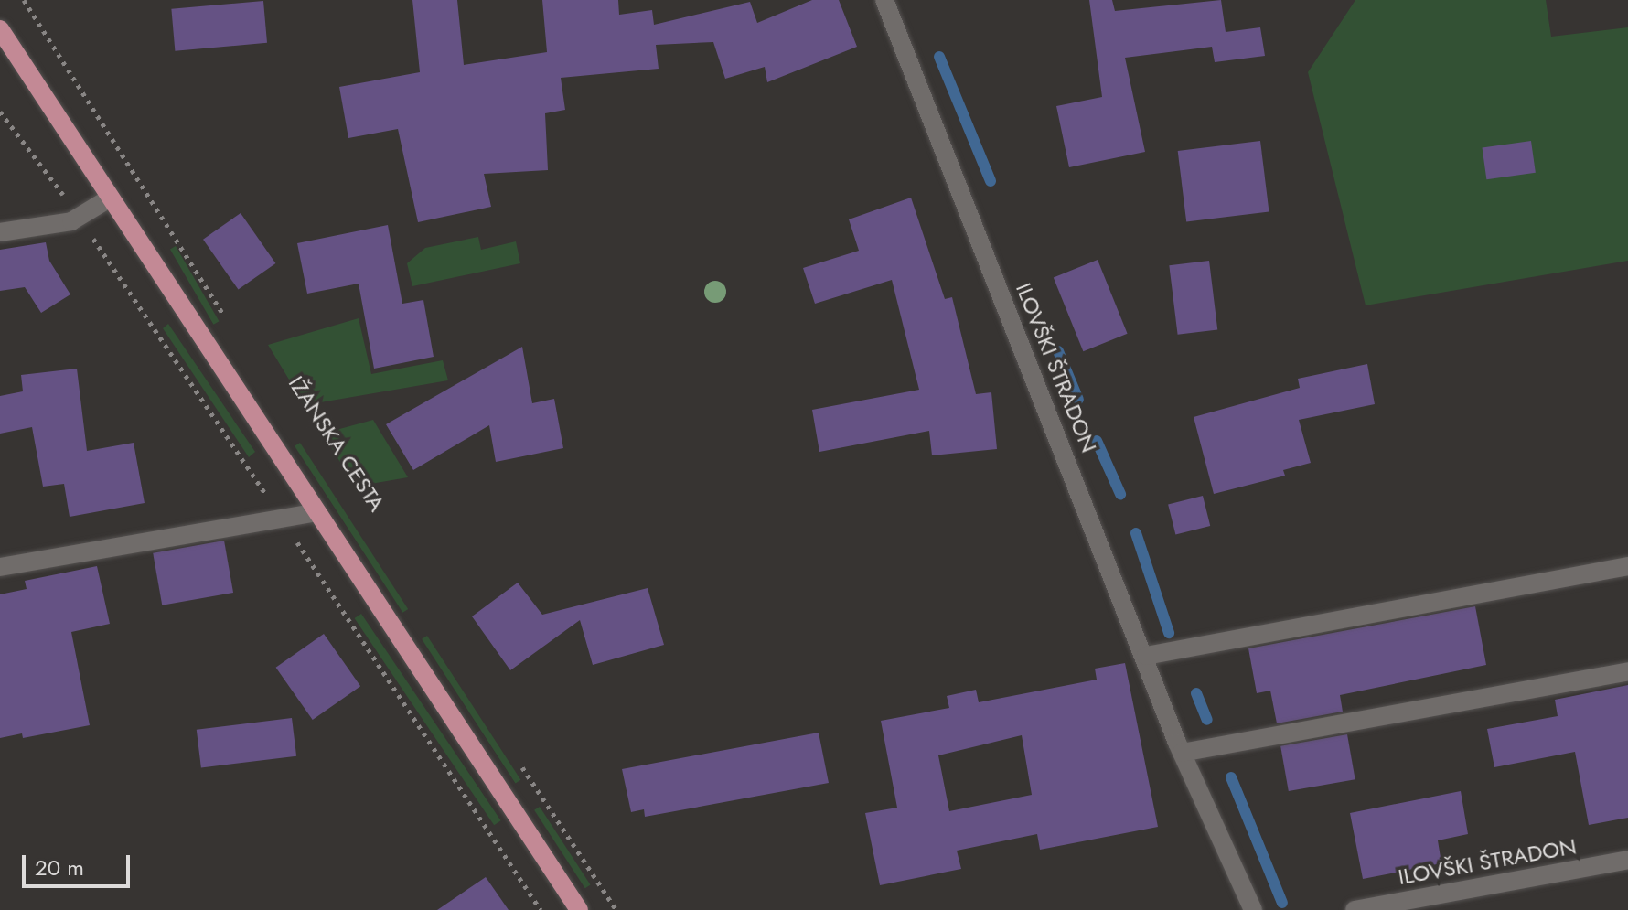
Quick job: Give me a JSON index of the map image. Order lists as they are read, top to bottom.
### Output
{
  "streets": {
    "street": ["ILOVŠKI ŠTRADON"]
  },
  "scale_bar": "20 m"
}
